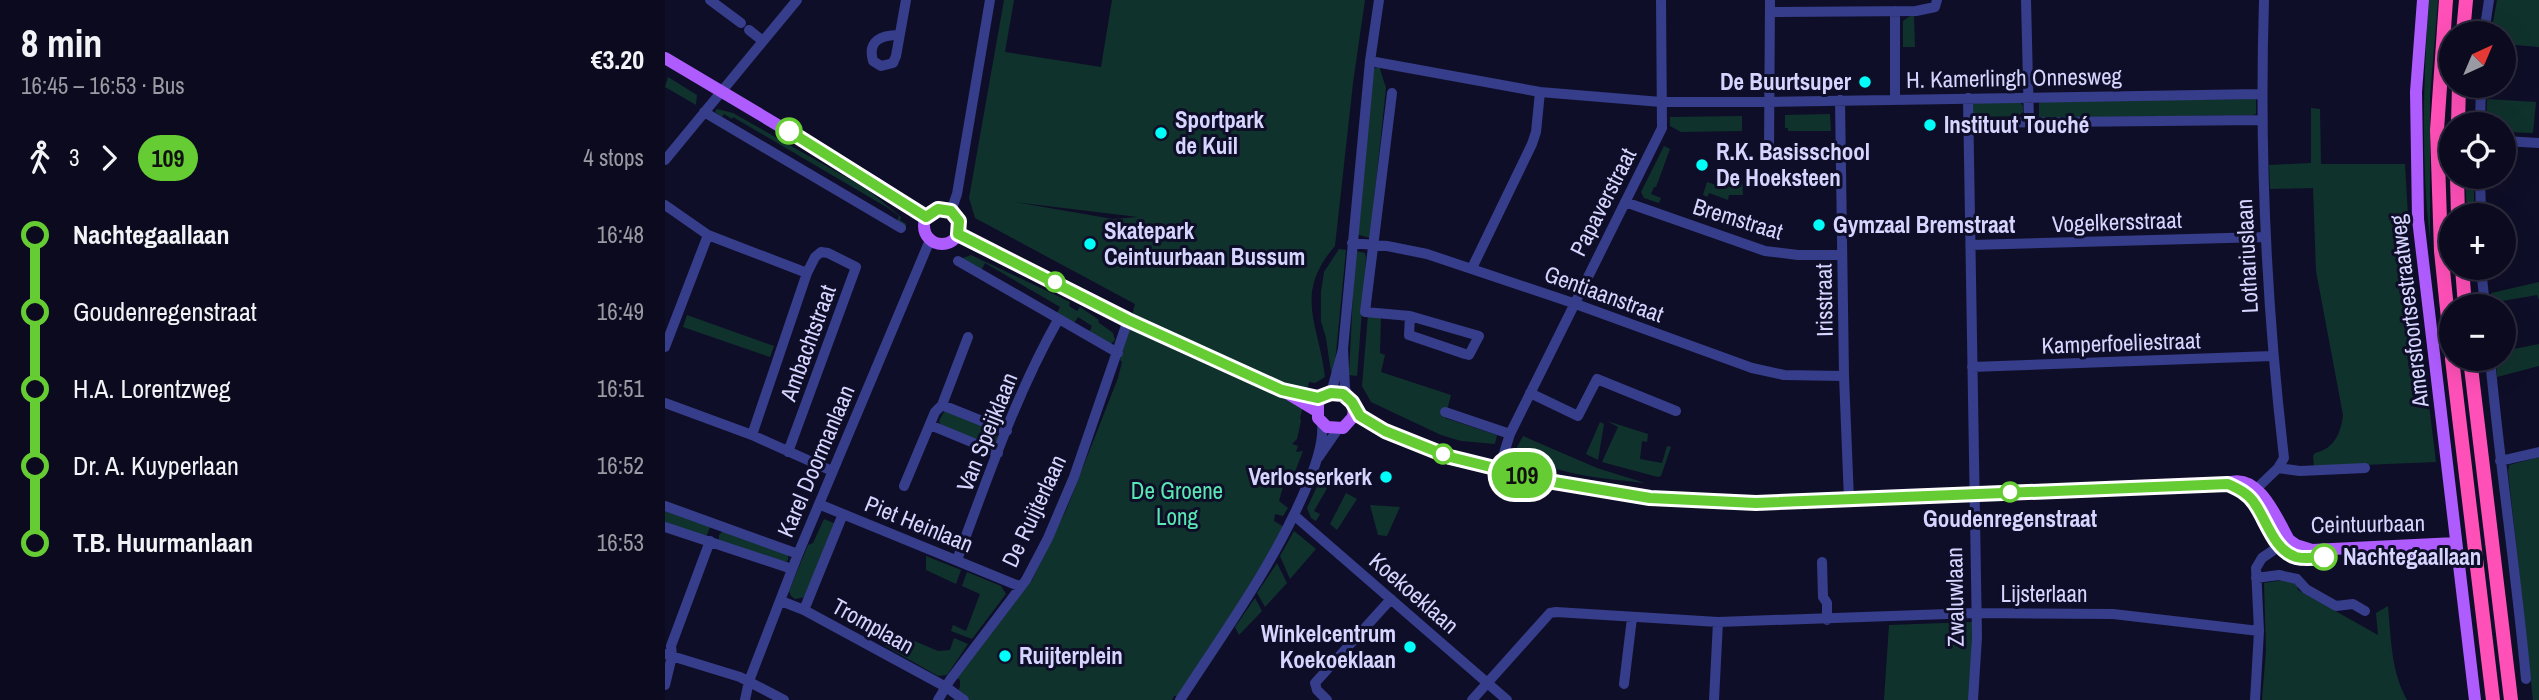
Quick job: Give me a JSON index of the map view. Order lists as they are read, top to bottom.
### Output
{
  "streets": {
    "main road": ["Amersfoortsestraatweg", "Ceintuurbaan"],
    "street": [
      "H. Kamerlingh Onnesweg",
      "Papaverstraat",
      "Bremstraat",
      "Vogelkersstraat",
      "Lothariuslaan",
      "Gentiaanstraat",
      "Irisstraat",
      "Ambachtstraat",
      "Kamperfoeliestraat",
      "Van Speijklaan",
      "Karel Doormanlaan",
      "De Ruijterlaan",
      "Piet Heinlaan",
      "Koekoeklaan",
      "Lijsterlaan",
      "Zwaluwlaan",
      "Tromplaan"
    ]
  },
  "crossings": [
    ["H. Kamerlingh Onnesweg", "Papaverstraat"],
    ["H. Kamerlingh Onnesweg", "Lothariuslaan"],
    ["H. Kamerlingh Onnesweg", "Irisstraat"],
    ["Papaverstraat", "Bremstraat"],
    ["Papaverstraat", "Gentiaanstraat"],
    ["Papaverstraat", "Ceintuurbaan"],
    ["Bremstraat", "Irisstraat"],
    ["Vogelkersstraat", "Lothariuslaan"],
    ["Lothariuslaan", "Kamperfoeliestraat"],
    ["Gentiaanstraat", "Irisstraat"],
    ["Irisstraat", "Ceintuurbaan"],
    ["Amersfoortsestraatweg", "Ceintuurbaan"],
    ["Van Speijklaan", "Piet Heinlaan"],
    ["Karel Doormanlaan", "Piet Heinlaan"],
    ["Karel Doormanlaan", "Tromplaan"],
    ["De Ruijterlaan", "Piet Heinlaan"],
    ["De Ruijterlaan", "Tromplaan"],
    ["Piet Heinlaan", "Tromplaan"],
    ["Ceintuurbaan", "Zwaluwlaan"],
    ["Koekoeklaan", "Lijsterlaan"],
    ["Lijsterlaan", "Zwaluwlaan"]
  ],
  "parks": ["De Groene Long"],
  "places": [
    "De Buurtsuper",
    "Instituut Touché",
    "Sportpark de Kuil",
    "R.K. Basisschool De Hoeksteen",
    "Gymzaal Bremstraat",
    "Skatepark Ceintuurbaan Bussum",
    "Verlosserkerk",
    "Goudenregenstraat",
    "Nachtegaallaan",
    "Winkelcentrum Koekoeklaan",
    "Ruijterplein"
  ],
  "lines": ["bus line 109"],
  "north": "top right",
  "page": {
    "heading": ["8 min", "16:45 – 16:53 · Bus", "€3.20"],
    "on_map": "109",
    "map_buttons": ["+", "−"],
    "legs": ["3", "109", "4 stops"],
    "list": [
      {
        "name": "Nachtegaallaan",
        "value": "16:48"
      },
      {
        "name": "Goudenregenstraat",
        "value": "16:49"
      },
      {
        "name": "H.A. Lorentzweg",
        "value": "16:51"
      },
      {
        "name": "Dr. A. Kuyperlaan",
        "value": "16:52"
      },
      {
        "name": "T.B. Huurmanlaan",
        "value": "16:53"
      }
    ]
  }
}
